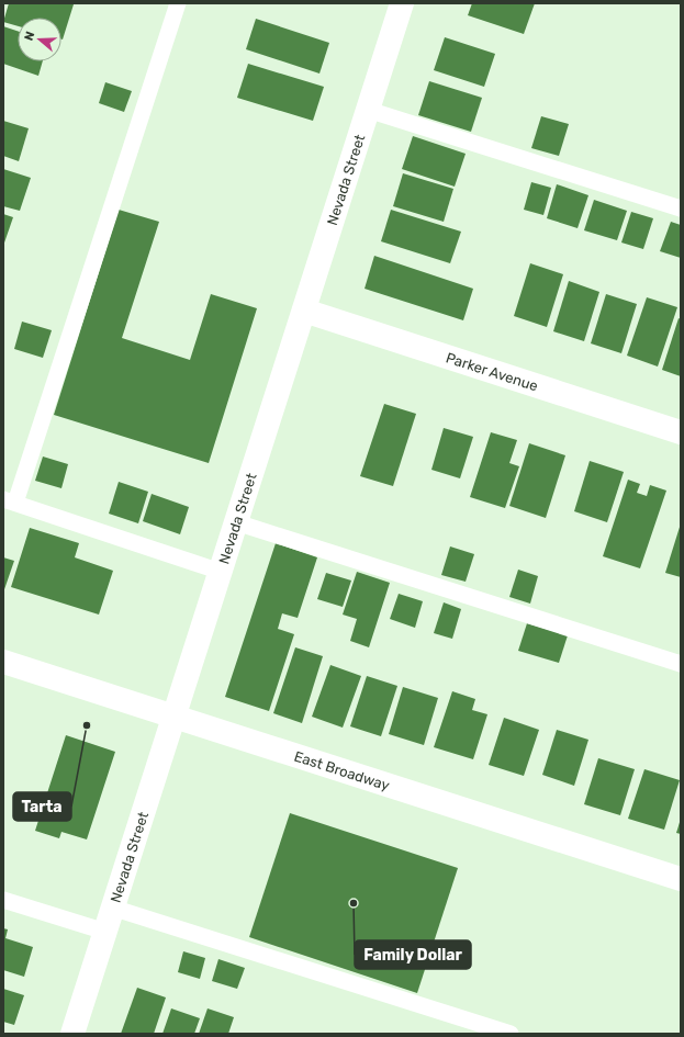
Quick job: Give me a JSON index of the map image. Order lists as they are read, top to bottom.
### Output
{
  "streets": {
    "street": ["Nevada Street", "Parker Avenue", "East Broadway"]
  },
  "crossings": [
    ["Nevada Street", "Parker Avenue"],
    ["Nevada Street", "East Broadway"]
  ],
  "places": ["Tarta", "Family Dollar"],
  "north": "left"
}
